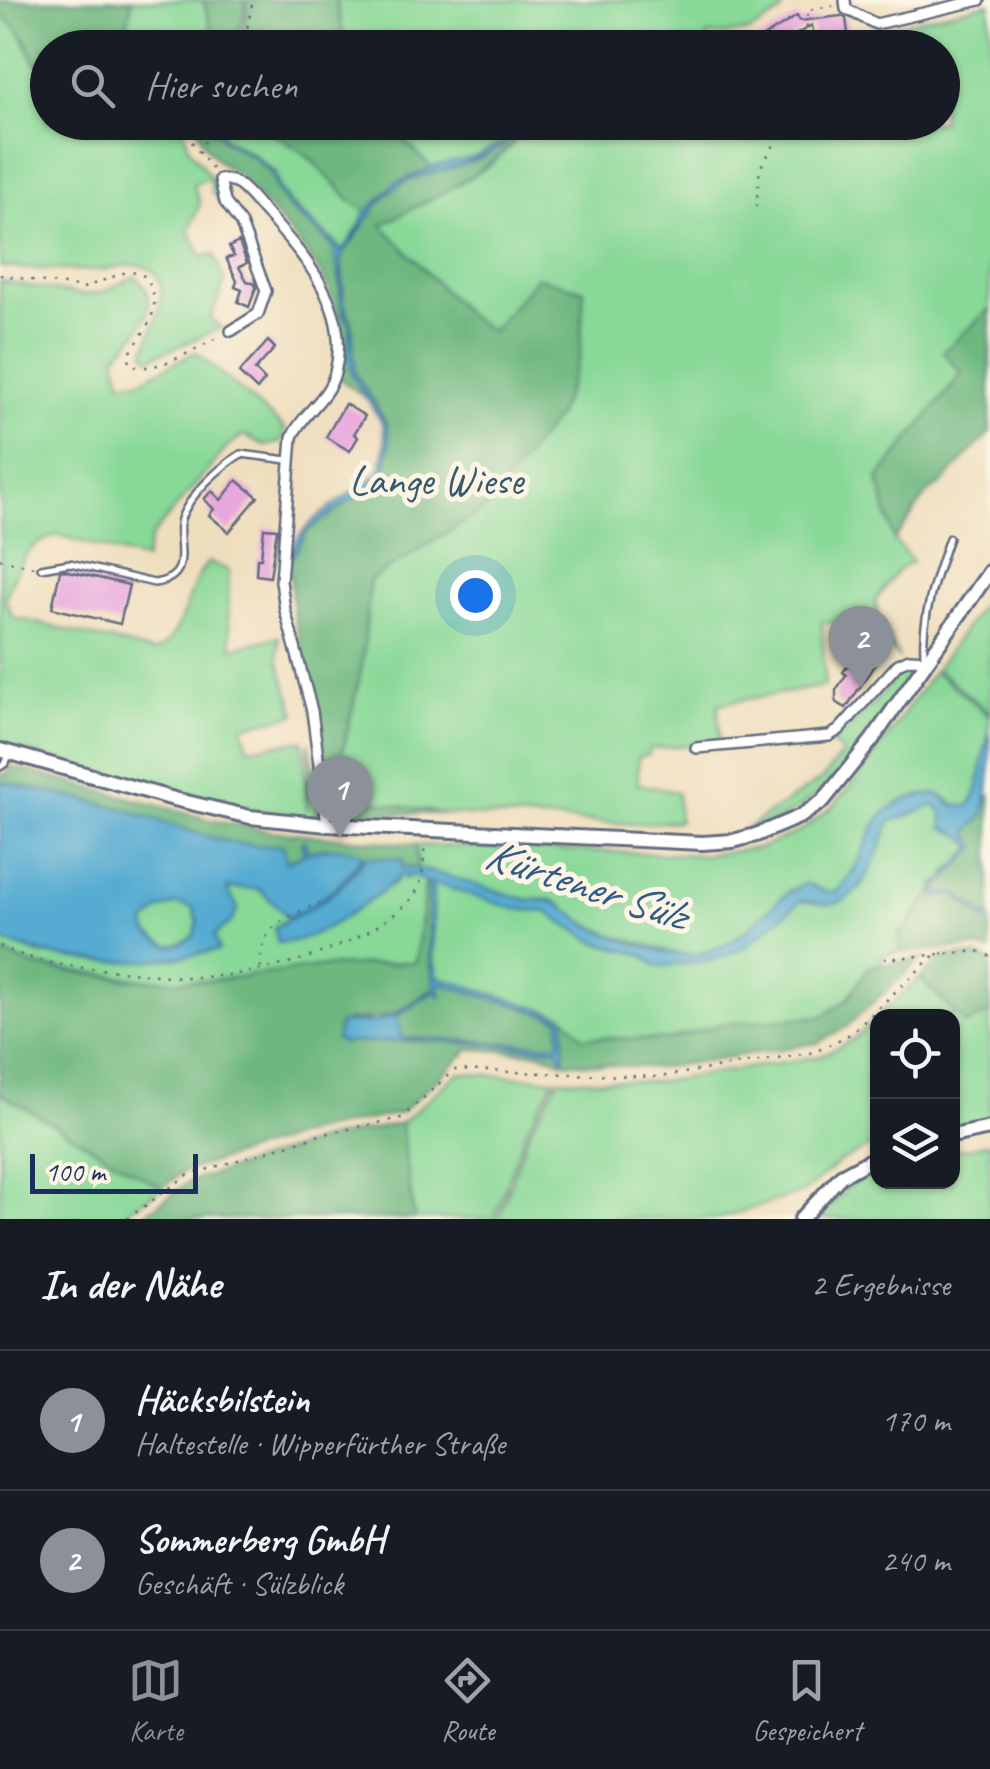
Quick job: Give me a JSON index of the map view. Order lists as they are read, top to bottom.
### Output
{
  "water": ["Kürtener Sülz"],
  "parks": ["Lange Wiese"],
  "scale_bar": "100 m",
  "page": {
    "search": "Hier suchen",
    "pins": ["2", "1"],
    "scale": "100 m",
    "heading": ["In der Nähe", "2 Ergebnisse"],
    "list": [
      {
        "mark": "1",
        "name": "Häcksbilstein",
        "note": "Haltestelle · Wipperfürther Straße",
        "value": "170 m"
      },
      {
        "mark": "2",
        "name": "Sommerberg GmbH",
        "note": "Geschäft · Sülzblick",
        "value": "240 m"
      }
    ],
    "nav": ["Karte", "Route", "Gespeichert"]
  }
}
